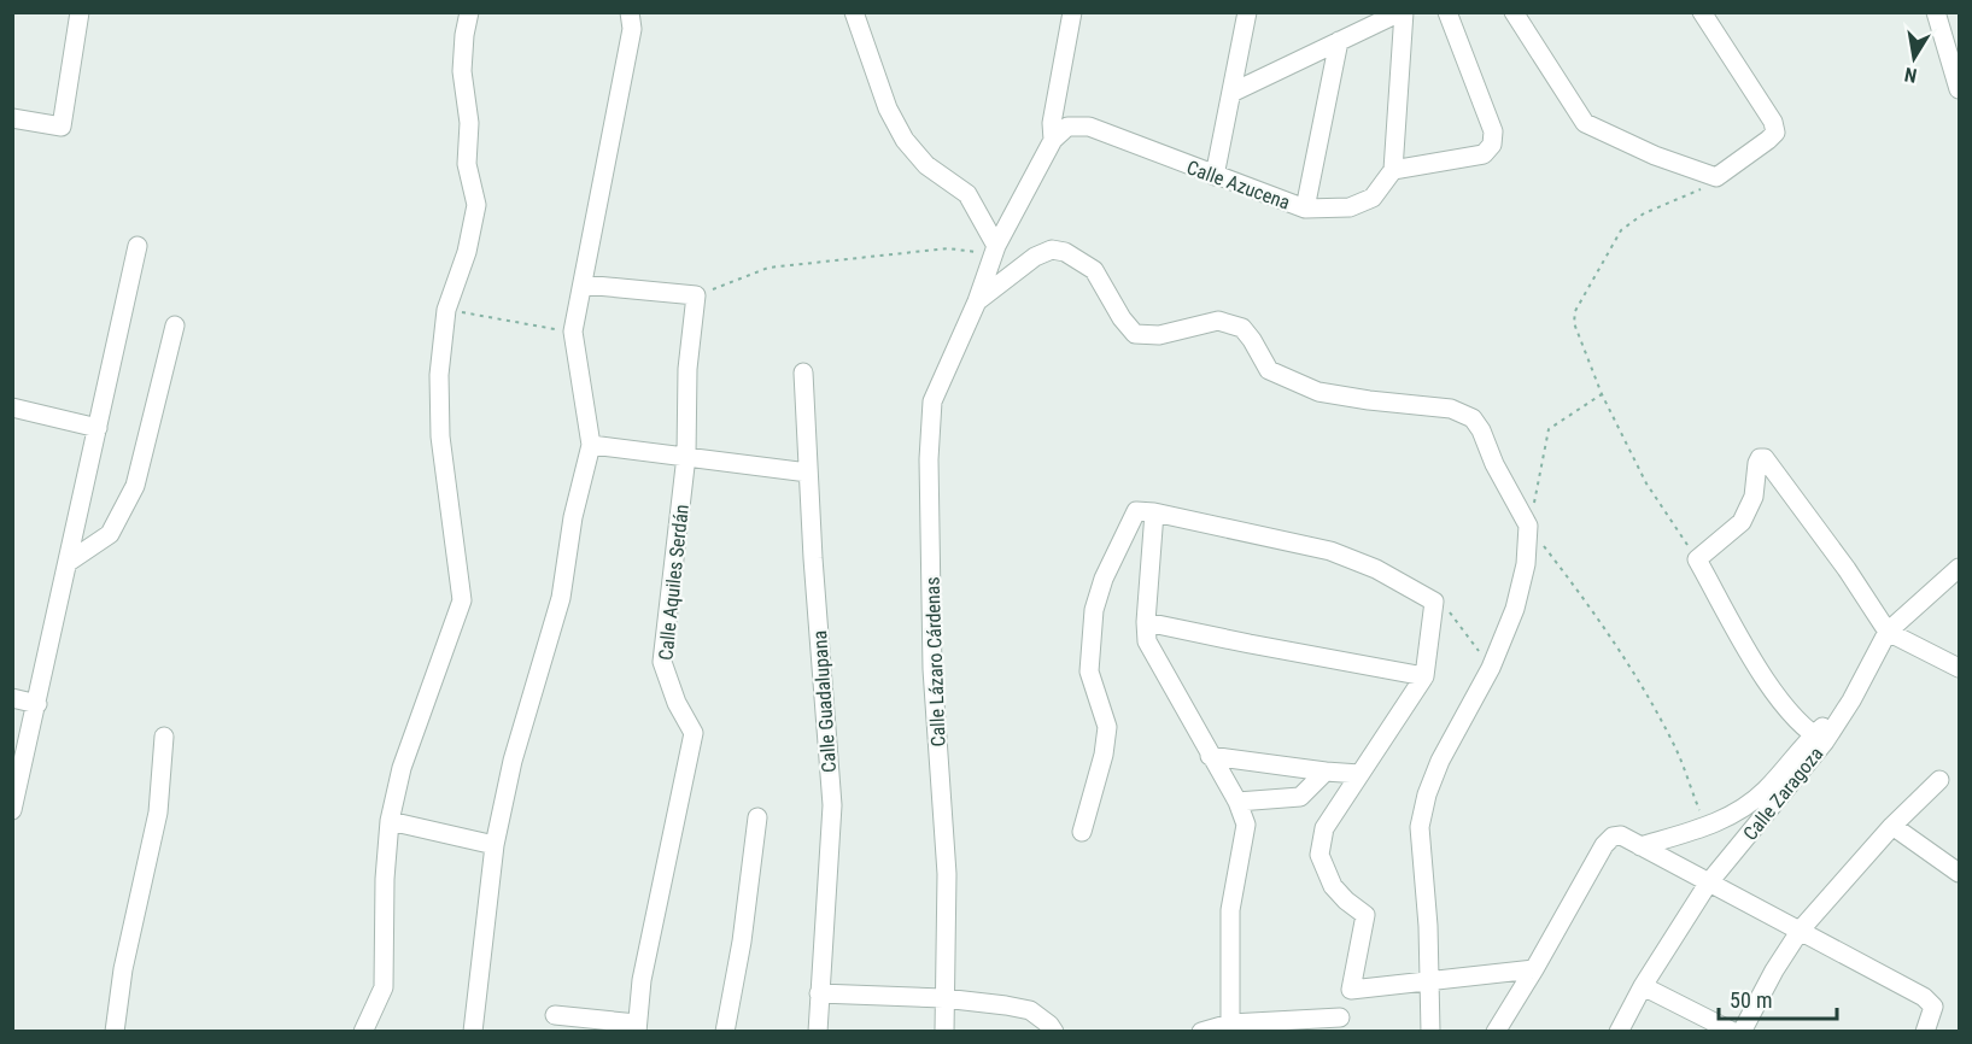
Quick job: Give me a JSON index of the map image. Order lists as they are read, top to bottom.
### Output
{
  "streets": {
    "street": [
      "Calle Azucena",
      "Calle Aquiles Serdán",
      "Calle Lázaro Cárdenas",
      "Calle Guadalupana",
      "Calle Zaragoza"
    ]
  },
  "crossings": [
    ["Calle Azucena", "Calle Lázaro Cárdenas"]
  ],
  "scale_bar": "50 m",
  "north": "bottom"
}
